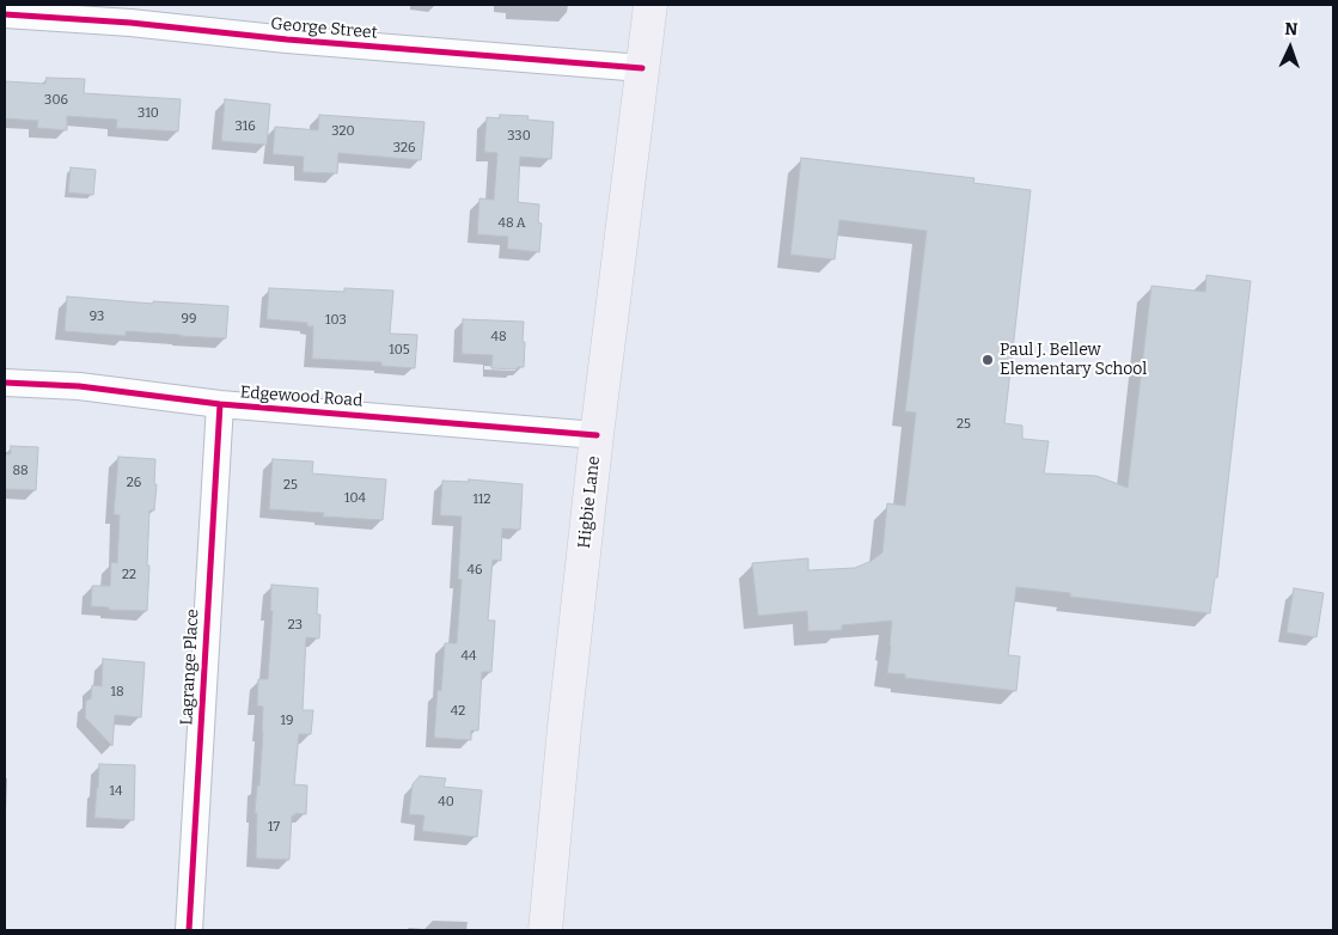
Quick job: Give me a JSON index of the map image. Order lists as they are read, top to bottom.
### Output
{
  "streets": {
    "main road": ["Higbie Lane"],
    "street": ["George Street", "Edgewood Road", "Lagrange Place"]
  },
  "crossings": [
    ["George Street", "Higbie Lane"],
    ["Edgewood Road", "Higbie Lane"],
    ["Edgewood Road", "Lagrange Place"]
  ],
  "places": ["Paul J. Bellew Elementary School"],
  "house_numbers": [
    "306",
    "310",
    "316",
    "320",
    "330",
    "326",
    "48 A",
    "93",
    "99",
    "103",
    "48",
    "105",
    "25",
    "88",
    "26",
    "25",
    "104",
    "112",
    "46",
    "22",
    "23",
    "44",
    "18",
    "42",
    "19",
    "14",
    "40",
    "17"
  ],
  "north": "top"
}
